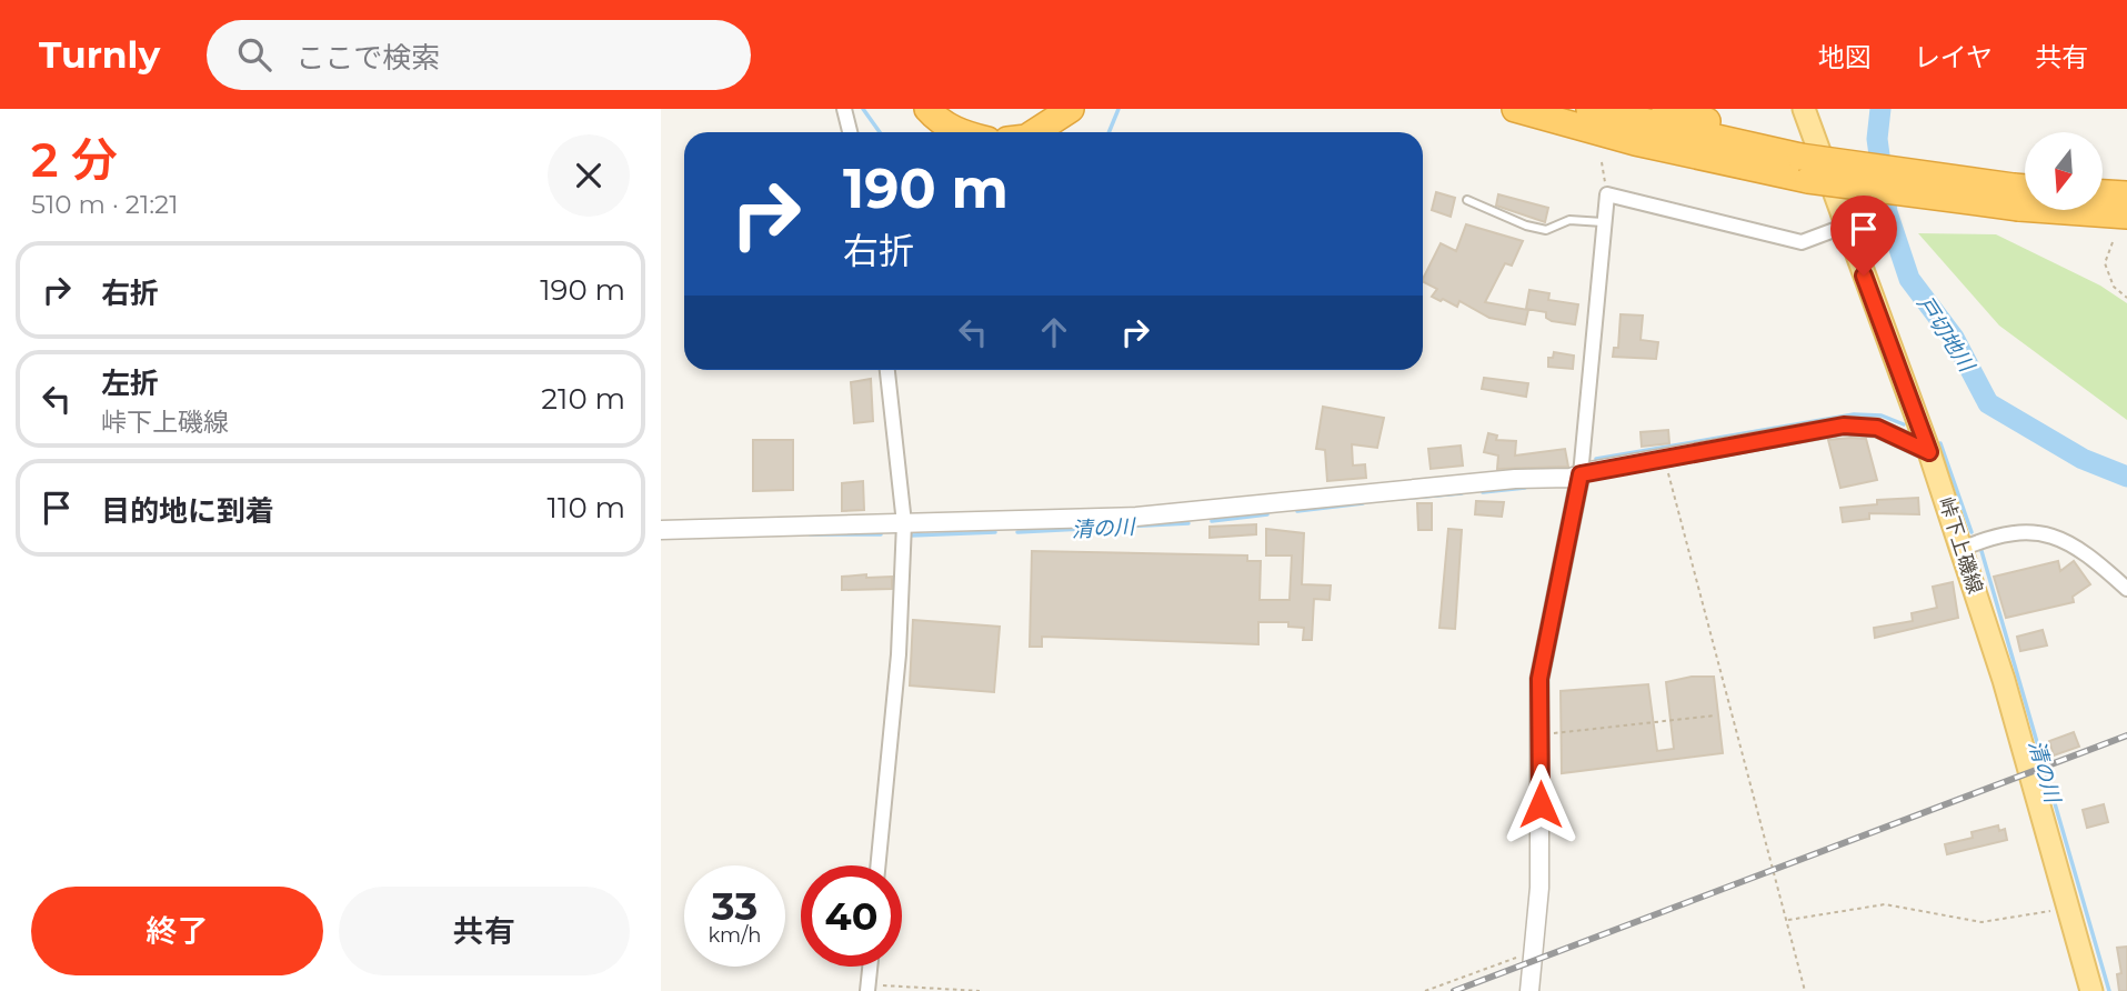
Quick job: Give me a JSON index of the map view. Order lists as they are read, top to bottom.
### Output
{
  "streets": {
    "main road": ["峠下上磯線"]
  },
  "water": ["戸切地川", "清の川"],
  "north": "bottom",
  "page": {
    "header": "Turnly",
    "search": "ここで検索",
    "nav": ["地図", "レイヤ", "共有"],
    "heading": ["2 分", "510 m · 21:21"],
    "turn": ["190 m", "右折"],
    "list": [
      {
        "name": "右折",
        "value": "190 m"
      },
      {
        "name": "左折",
        "note": "峠下上磯線",
        "value": "210 m"
      },
      {
        "name": "目的地に到着",
        "value": "110 m"
      }
    ],
    "speed": "33 km/h",
    "limit": "40",
    "buttons": ["終了", "共有"]
  }
}
